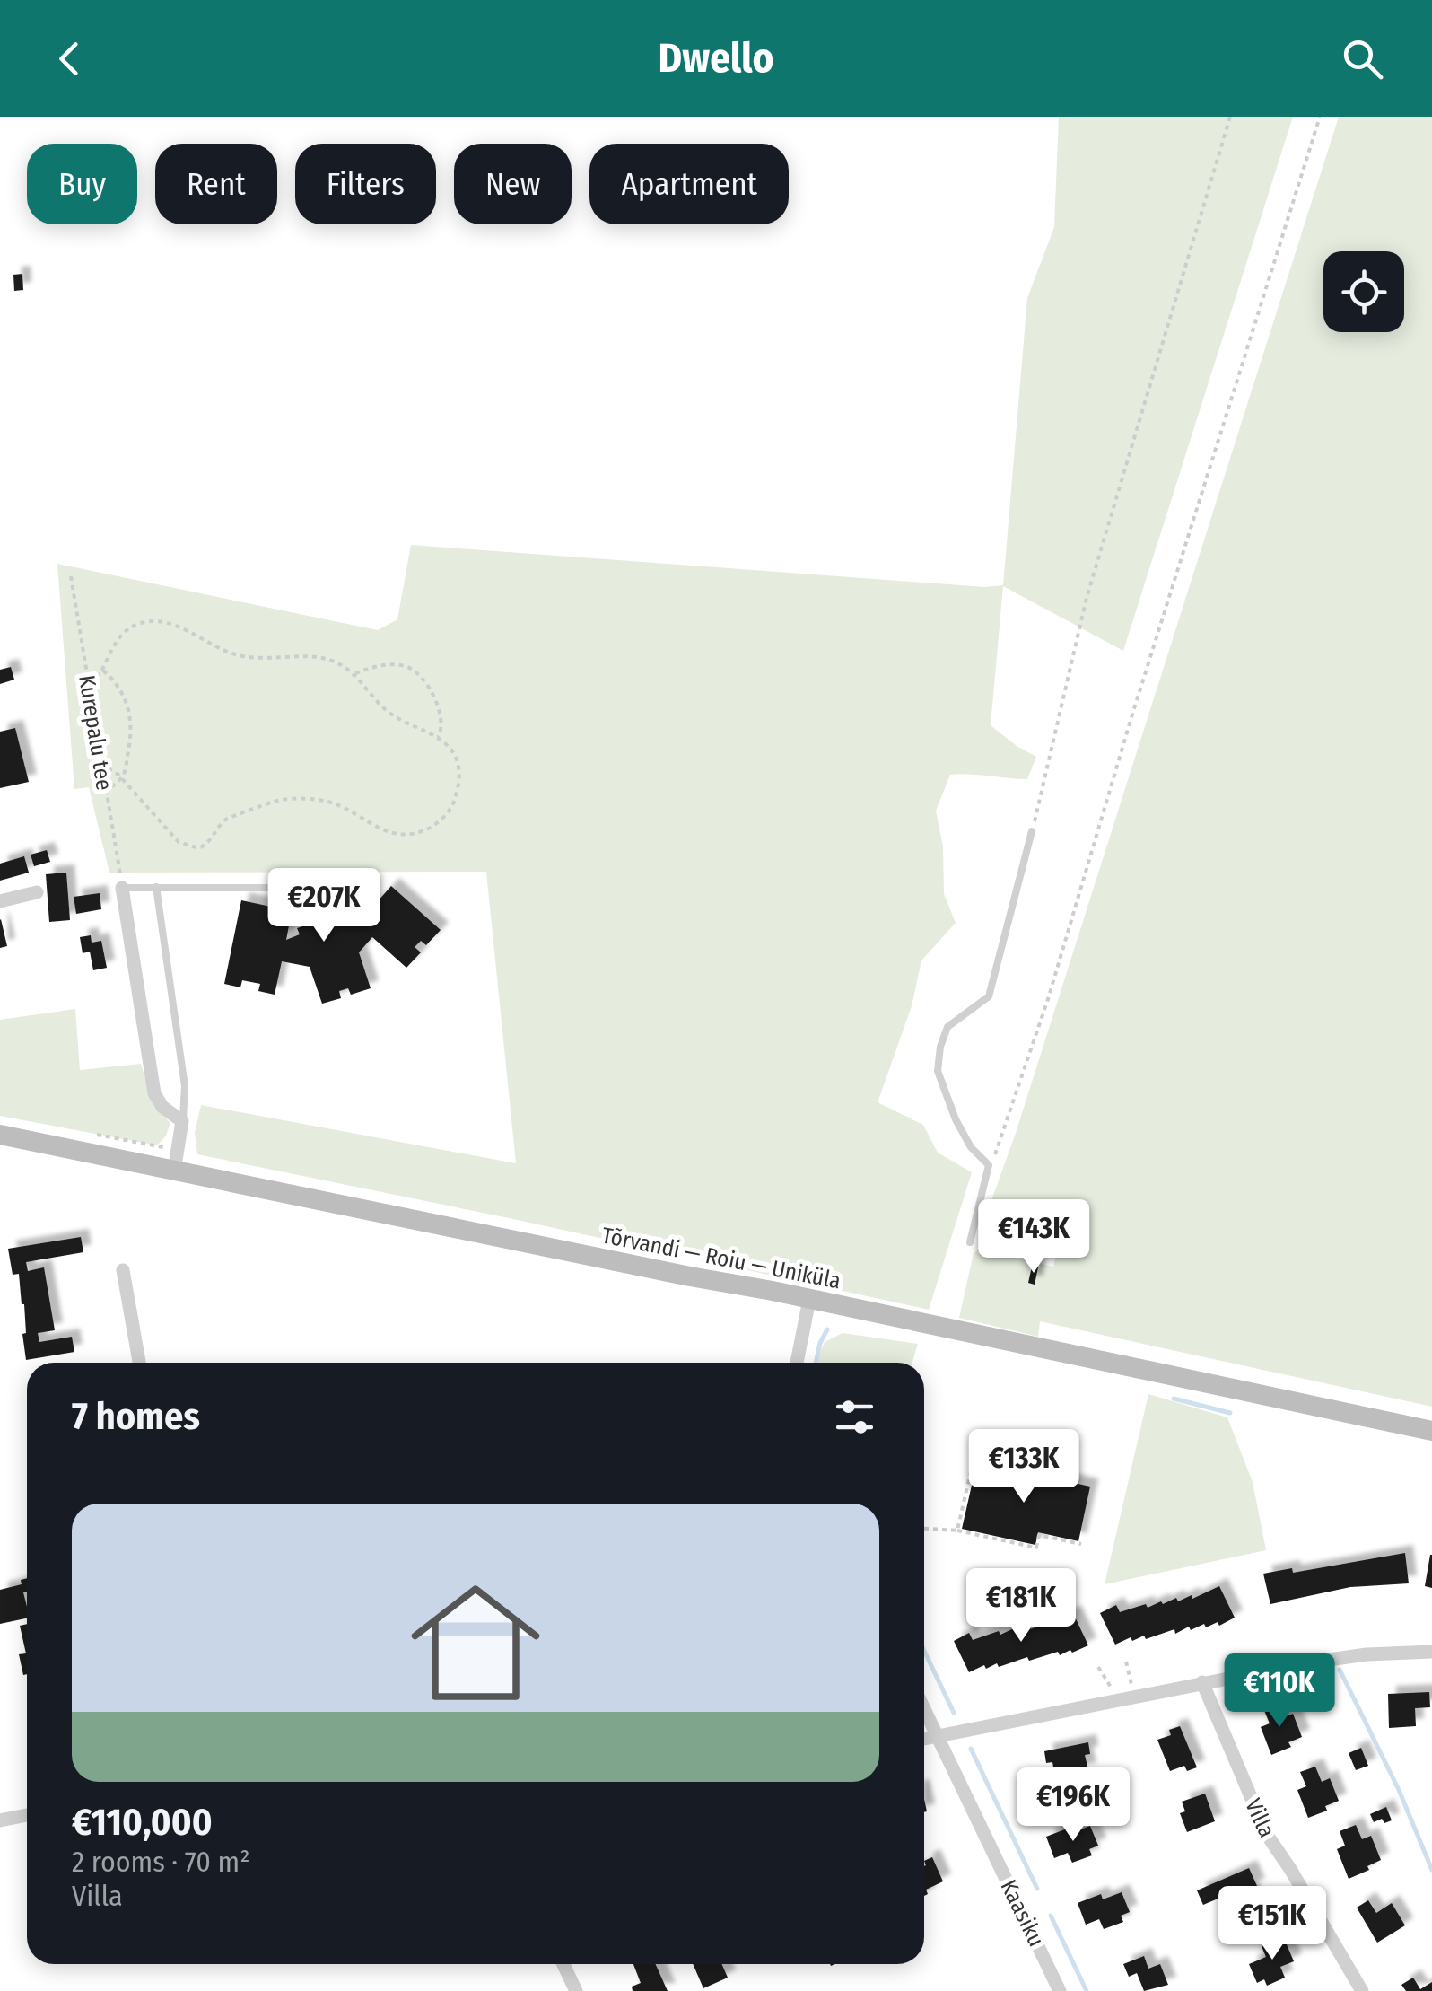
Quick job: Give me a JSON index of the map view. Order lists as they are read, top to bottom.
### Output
{
  "streets": {
    "street": ["Tõrvandi — Roiu — Uniküla", "Villa", "Kaasiku"],
    "path": ["Kurepalu tee"]
  },
  "page": {
    "header": "Dwello",
    "chip": [
      "Buy",
      "Rent",
      "Filters",
      "New",
      "Apartment"
    ],
    "price": [
      "€207K",
      "€143K",
      "€133K",
      "€181K",
      "€110K",
      "€196K",
      "€151K"
    ],
    "heading": "7 homes",
    "list": [
      {
        "name": "€110,000",
        "note": "2 rooms · 70 m² · Villa"
      }
    ]
  }
}
